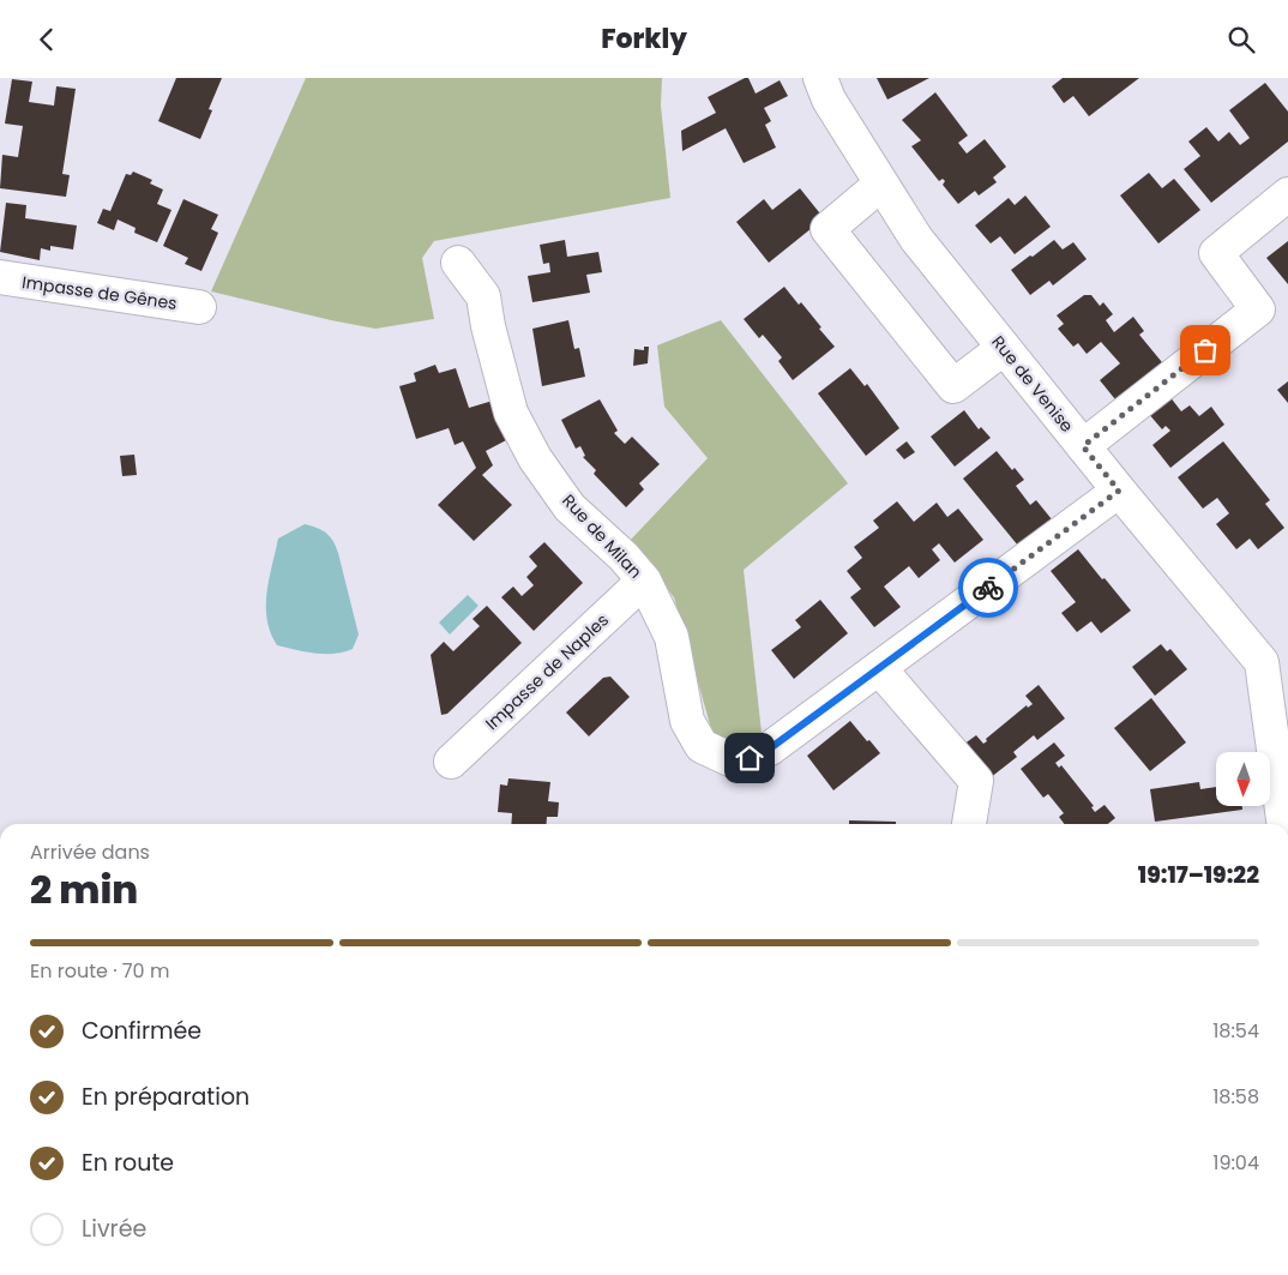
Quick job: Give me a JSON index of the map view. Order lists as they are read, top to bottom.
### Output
{
  "streets": {
    "street": [
      "Impasse de Gênes",
      "Rue de Venise",
      "Rue de Milan",
      "Impasse de Naples"
    ]
  },
  "crossings": [
    ["Rue de Venise", "Rue de Milan"],
    ["Rue de Milan", "Impasse de Naples"]
  ],
  "north": "bottom",
  "page": {
    "header": "Forkly",
    "heading": ["2 min", "Arrivée dans", "19:17–19:22"],
    "bar": "En route · 70 m",
    "list": [
      ["Confirmée", "18:54"],
      ["En préparation", "18:58"],
      ["En route", "19:04"],
      "Livrée"
    ]
  }
}
